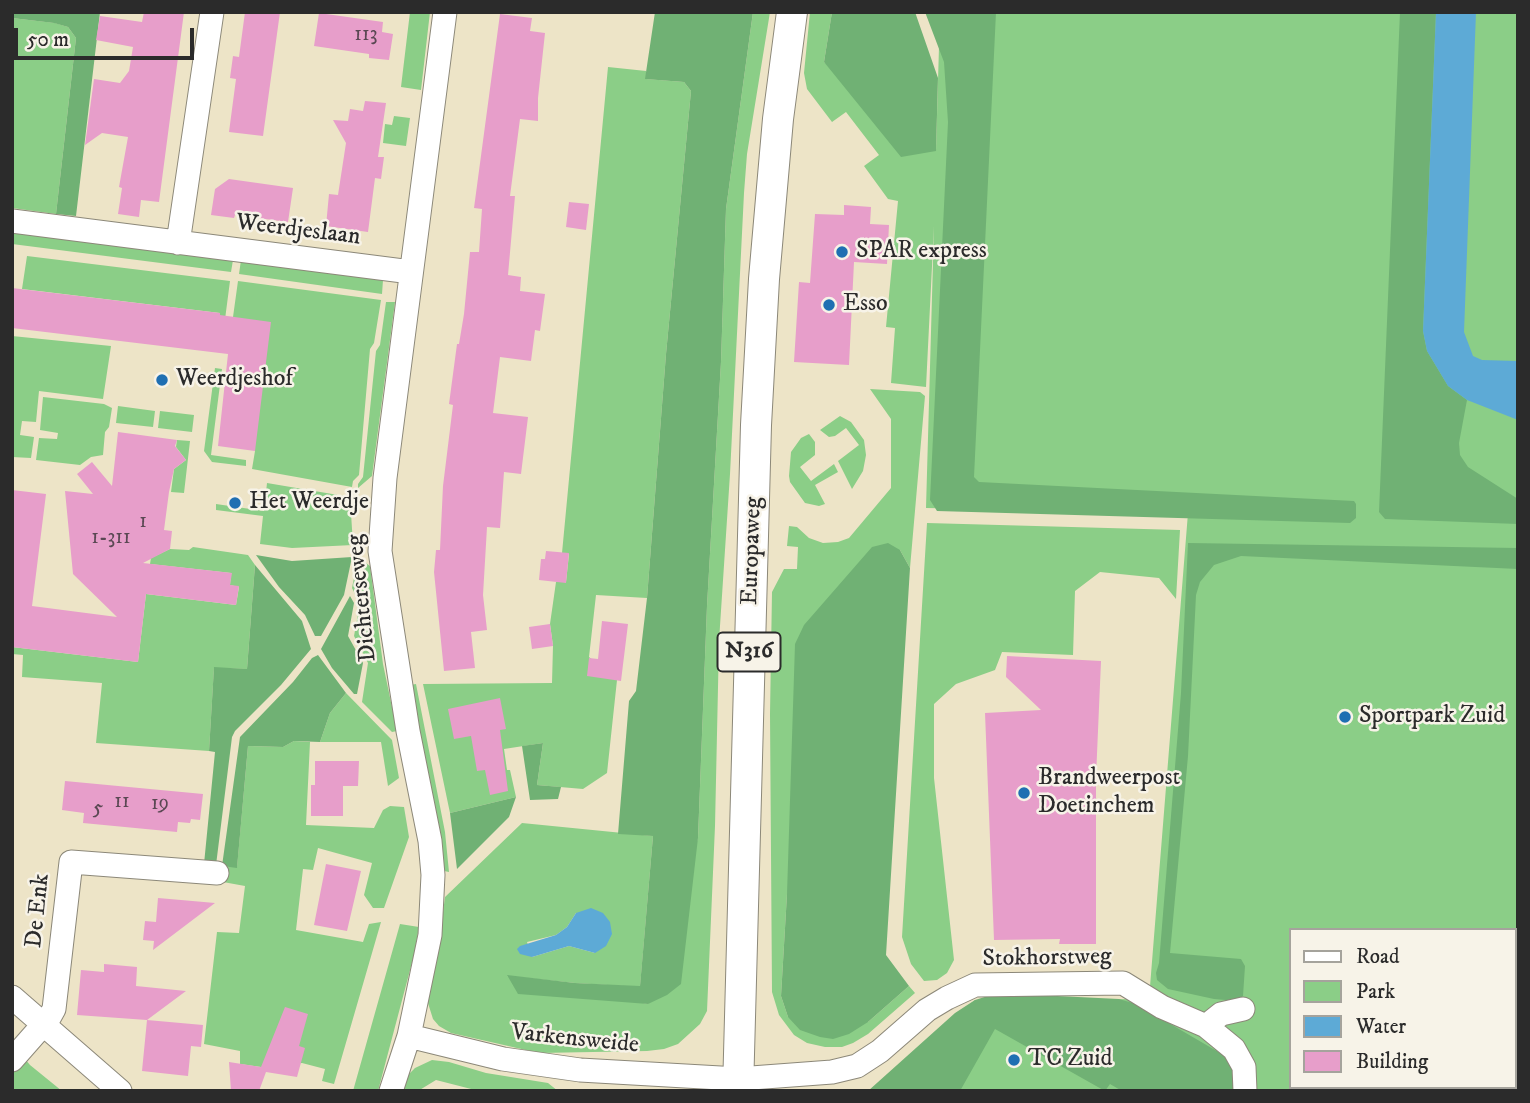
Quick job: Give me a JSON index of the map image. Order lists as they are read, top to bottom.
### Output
{
  "streets": {
    "main road": ["Europaweg", "N316"],
    "street": [
      "Weerdjeslaan",
      "Dichterseweg",
      "De Enk",
      "Stokhorstweg",
      "Varkensweide"
    ]
  },
  "crossings": [
    ["Weerdjeslaan", "Dichterseweg"],
    ["Europaweg", "Stokhorstweg"],
    ["Europaweg", "Varkensweide"],
    ["Dichterseweg", "Varkensweide"],
    ["Stokhorstweg", "Varkensweide"]
  ],
  "places": [
    "SPAR express",
    "Esso",
    "Weerdjeshof",
    "Het Weerdje",
    "Sportpark Zuid",
    "Brandweerpost Doetinchem",
    "TC Zuid"
  ],
  "house_numbers": [
    "113",
    "1",
    "1-311",
    "11",
    "19",
    "5"
  ],
  "legend": [
    "Road",
    "Park",
    "Water",
    "Building"
  ],
  "scale_bar": "50 m"
}
